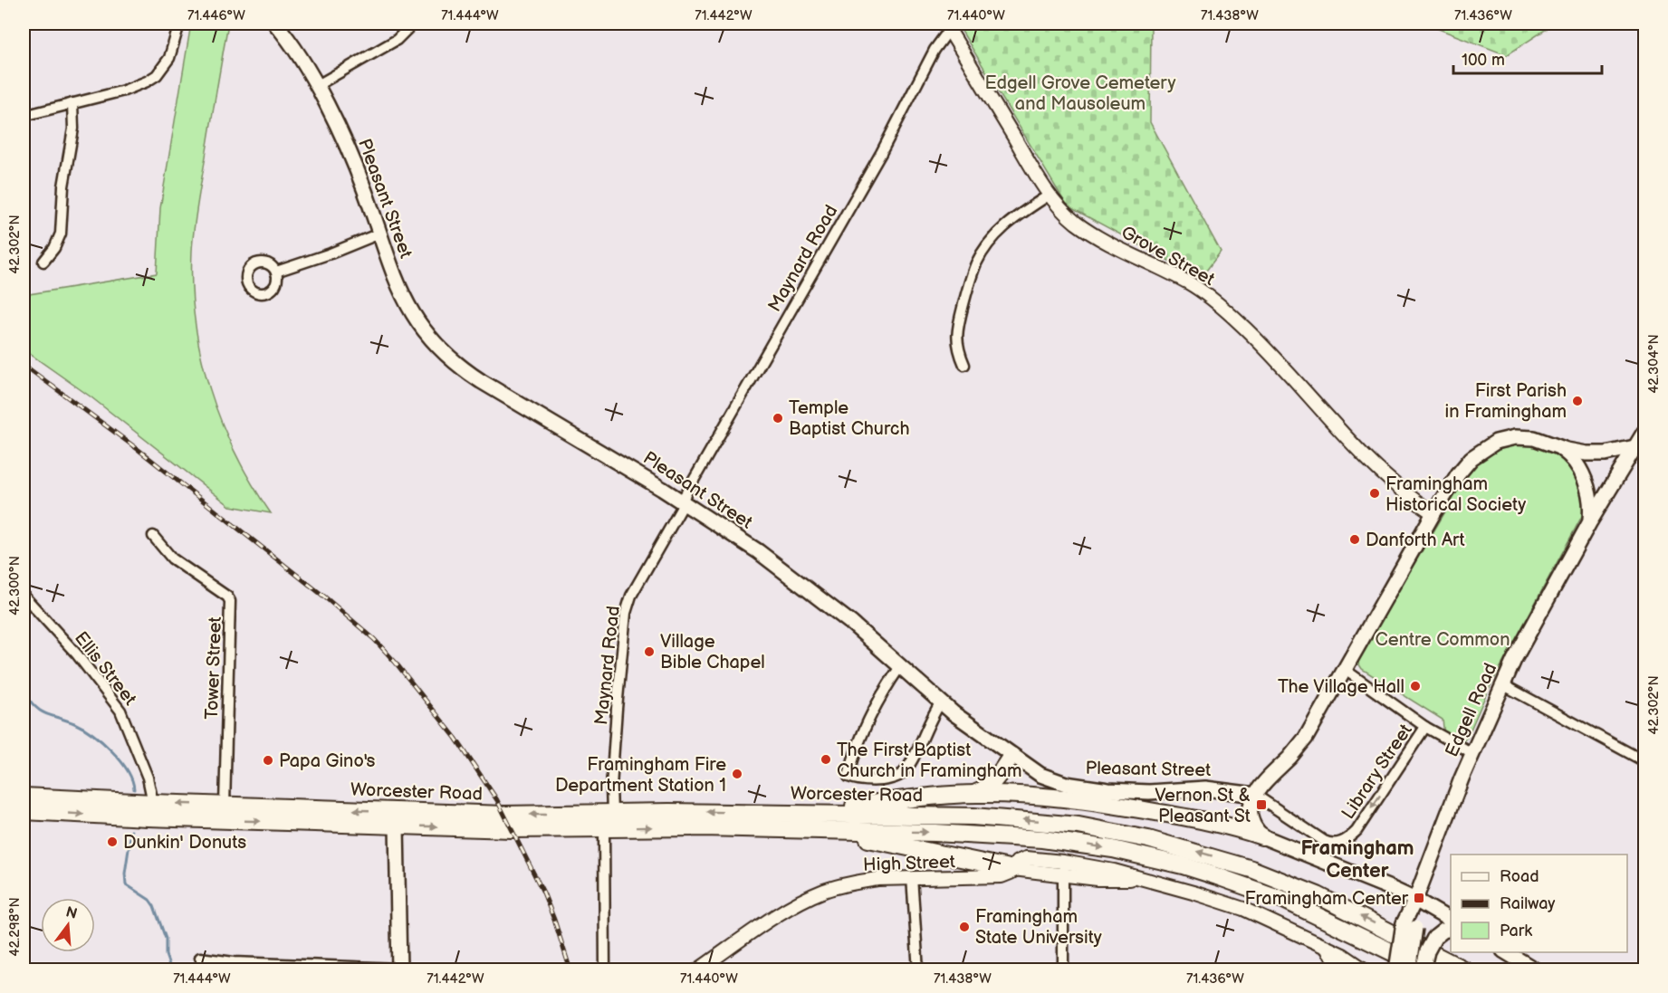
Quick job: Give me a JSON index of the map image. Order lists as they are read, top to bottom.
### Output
{
  "streets": {
    "highway": ["Worcester Road"],
    "main road": ["Pleasant Street", "Edgell Road"],
    "street": [
      "Grove Street",
      "Maynard Road",
      "Ellis Street",
      "Tower Street",
      "Library Street",
      "High Street"
    ]
  },
  "crossings": [
    ["Pleasant Street", "Maynard Road"],
    ["Pleasant Street", "Library Street"],
    ["Grove Street", "Maynard Road"],
    ["Maynard Road", "Worcester Road"],
    ["Ellis Street", "Worcester Road"],
    ["Tower Street", "Worcester Road"]
  ],
  "districts": ["Framingham Center"],
  "parks": ["Edgell Grove Cemetery and Mausoleum", "Centre Common"],
  "places": {
    "other": [
      "First Parish in Framingham",
      "Temple Baptist Church",
      "Framingham Historical Society",
      "Danforth Art",
      "Village Bible Chapel",
      "The Village Hall",
      "The First Baptist Church in Framingham",
      "Papa Gino's",
      "Framingham Fire Department Station 1",
      "Dunkin' Donuts",
      "Framingham State University"
    ],
    "transit": ["Vernon St & Pleasant St", "Framingham Center"]
  },
  "legend": ["Road", "Railway", "Park"],
  "scale_bar": "100 m",
  "north": "top",
  "coordinates": [
    "71.446°W",
    "71.444°W",
    "71.442°W",
    "71.440°W",
    "71.438°W",
    "71.436°W",
    "42.302°N",
    "42.304°N",
    "42.300°N",
    "42.298°N"
  ]
}
